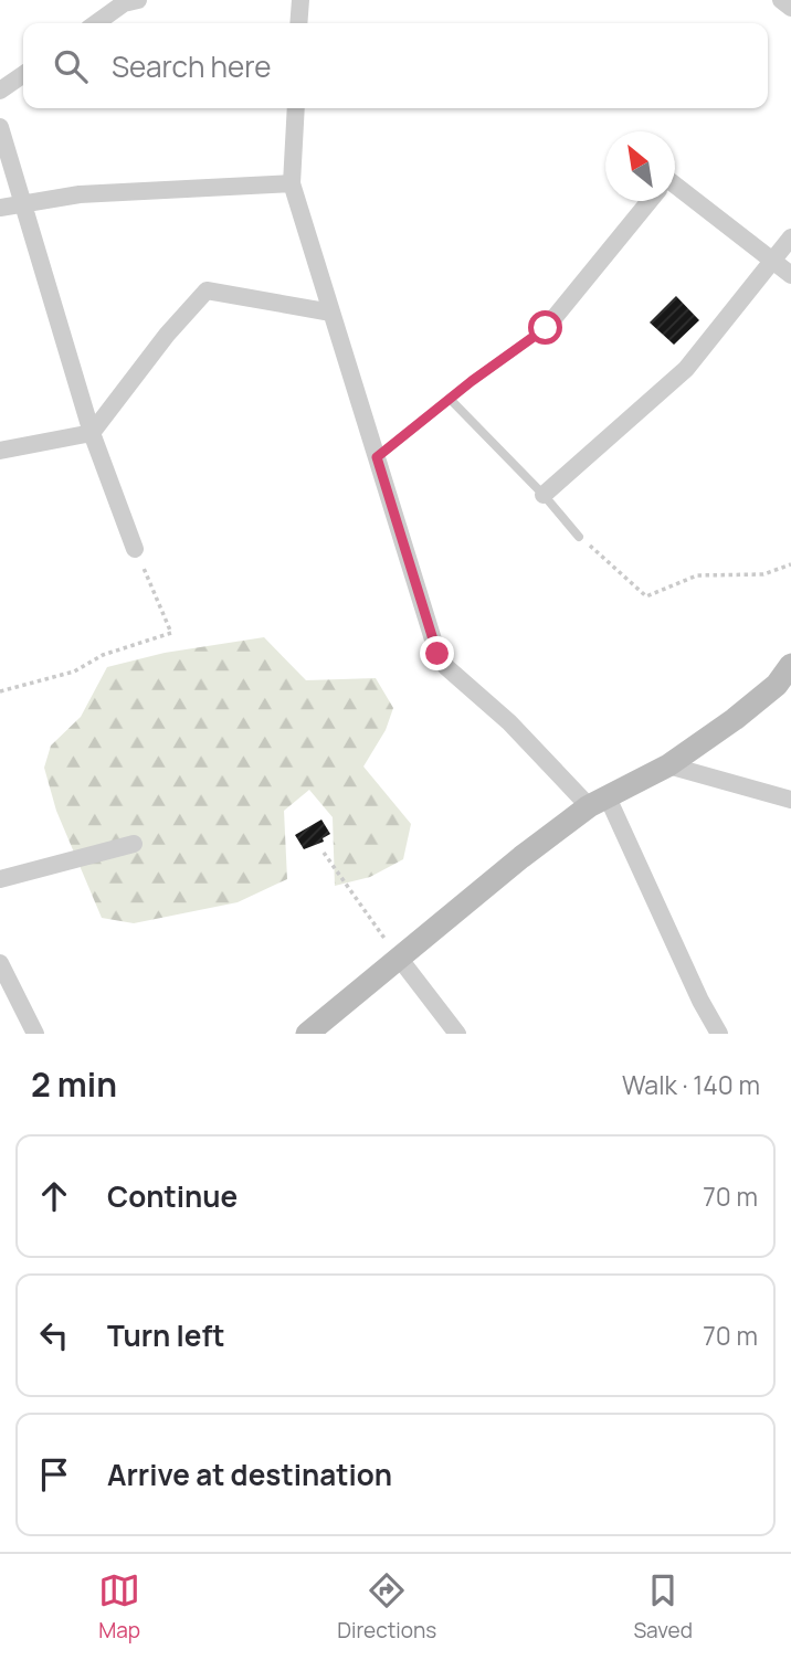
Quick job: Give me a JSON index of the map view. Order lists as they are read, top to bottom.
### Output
{
  "north": "top left",
  "page": {
    "search": "Search here",
    "heading": ["2 min", "Walk · 140 m"],
    "list": [
      ["Continue", "70 m"],
      ["Turn left", "70 m"],
      "Arrive at destination"
    ],
    "nav": ["Map", "Directions", "Saved"]
  }
}
